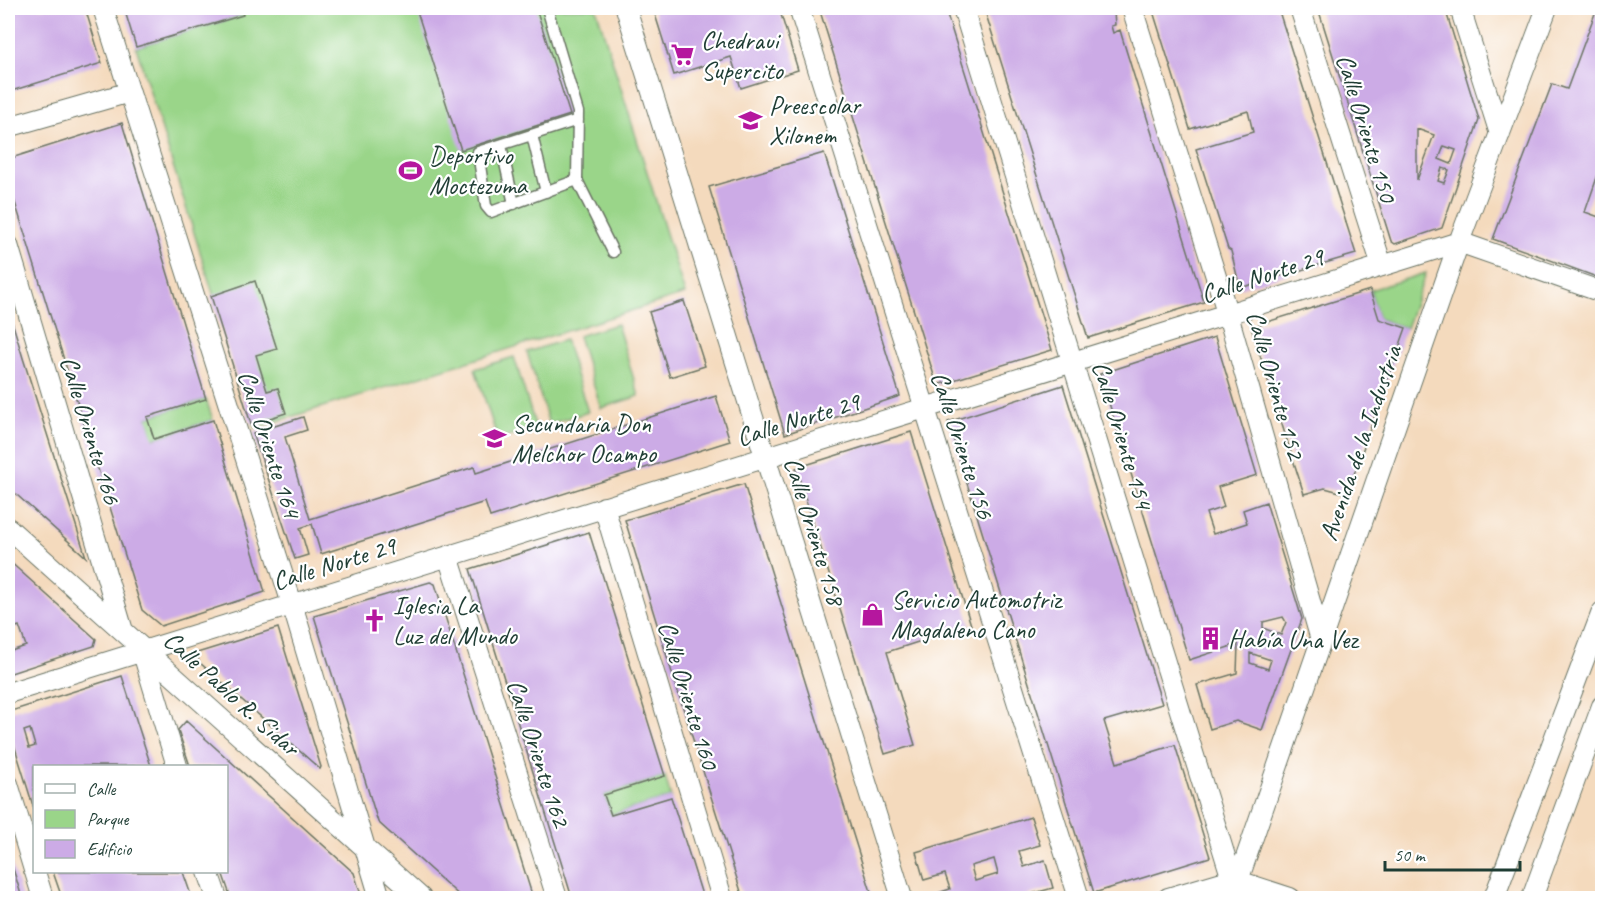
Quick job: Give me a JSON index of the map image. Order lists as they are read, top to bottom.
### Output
{
  "streets": {
    "street": [
      "Calle Oriente 150",
      "Calle Norte 29",
      "Calle Oriente 152",
      "Calle Oriente 166",
      "Calle Oriente 154",
      "Avenida de la Industria",
      "Calle Oriente 164",
      "Calle Oriente 156",
      "Calle Oriente 158",
      "Calle Pablo R. Sidar",
      "Calle Oriente 160",
      "Calle Oriente 162"
    ]
  },
  "crossings": [
    ["Calle Oriente 150", "Calle Norte 29"],
    ["Calle Norte 29", "Calle Oriente 152"],
    ["Calle Norte 29", "Calle Oriente 154"],
    ["Calle Norte 29", "Avenida de la Industria"],
    ["Calle Norte 29", "Calle Oriente 164"],
    ["Calle Norte 29", "Calle Oriente 156"],
    ["Calle Norte 29", "Calle Oriente 158"],
    ["Calle Norte 29", "Calle Pablo R. Sidar"],
    ["Calle Norte 29", "Calle Oriente 160"],
    ["Calle Norte 29", "Calle Oriente 162"],
    ["Calle Oriente 152", "Avenida de la Industria"],
    ["Calle Oriente 166", "Calle Pablo R. Sidar"],
    ["Calle Oriente 154", "Avenida de la Industria"],
    ["Calle Oriente 164", "Calle Pablo R. Sidar"]
  ],
  "places": {
    "supermarket": ["Chedraui Supercito"],
    "school or university": ["Preescolar Xilonem", "Secundaria Don Melchor Ocampo"],
    "sports": ["Deportivo Moctezuma"],
    "shop": ["Servicio Automotriz Magdaleno Cano"],
    "church": ["Iglesia La Luz del Mundo"],
    "building": ["Había Una Vez"]
  },
  "legend": ["Calle", "Parque", "Edificio"],
  "scale_bar": "50 m"
}
